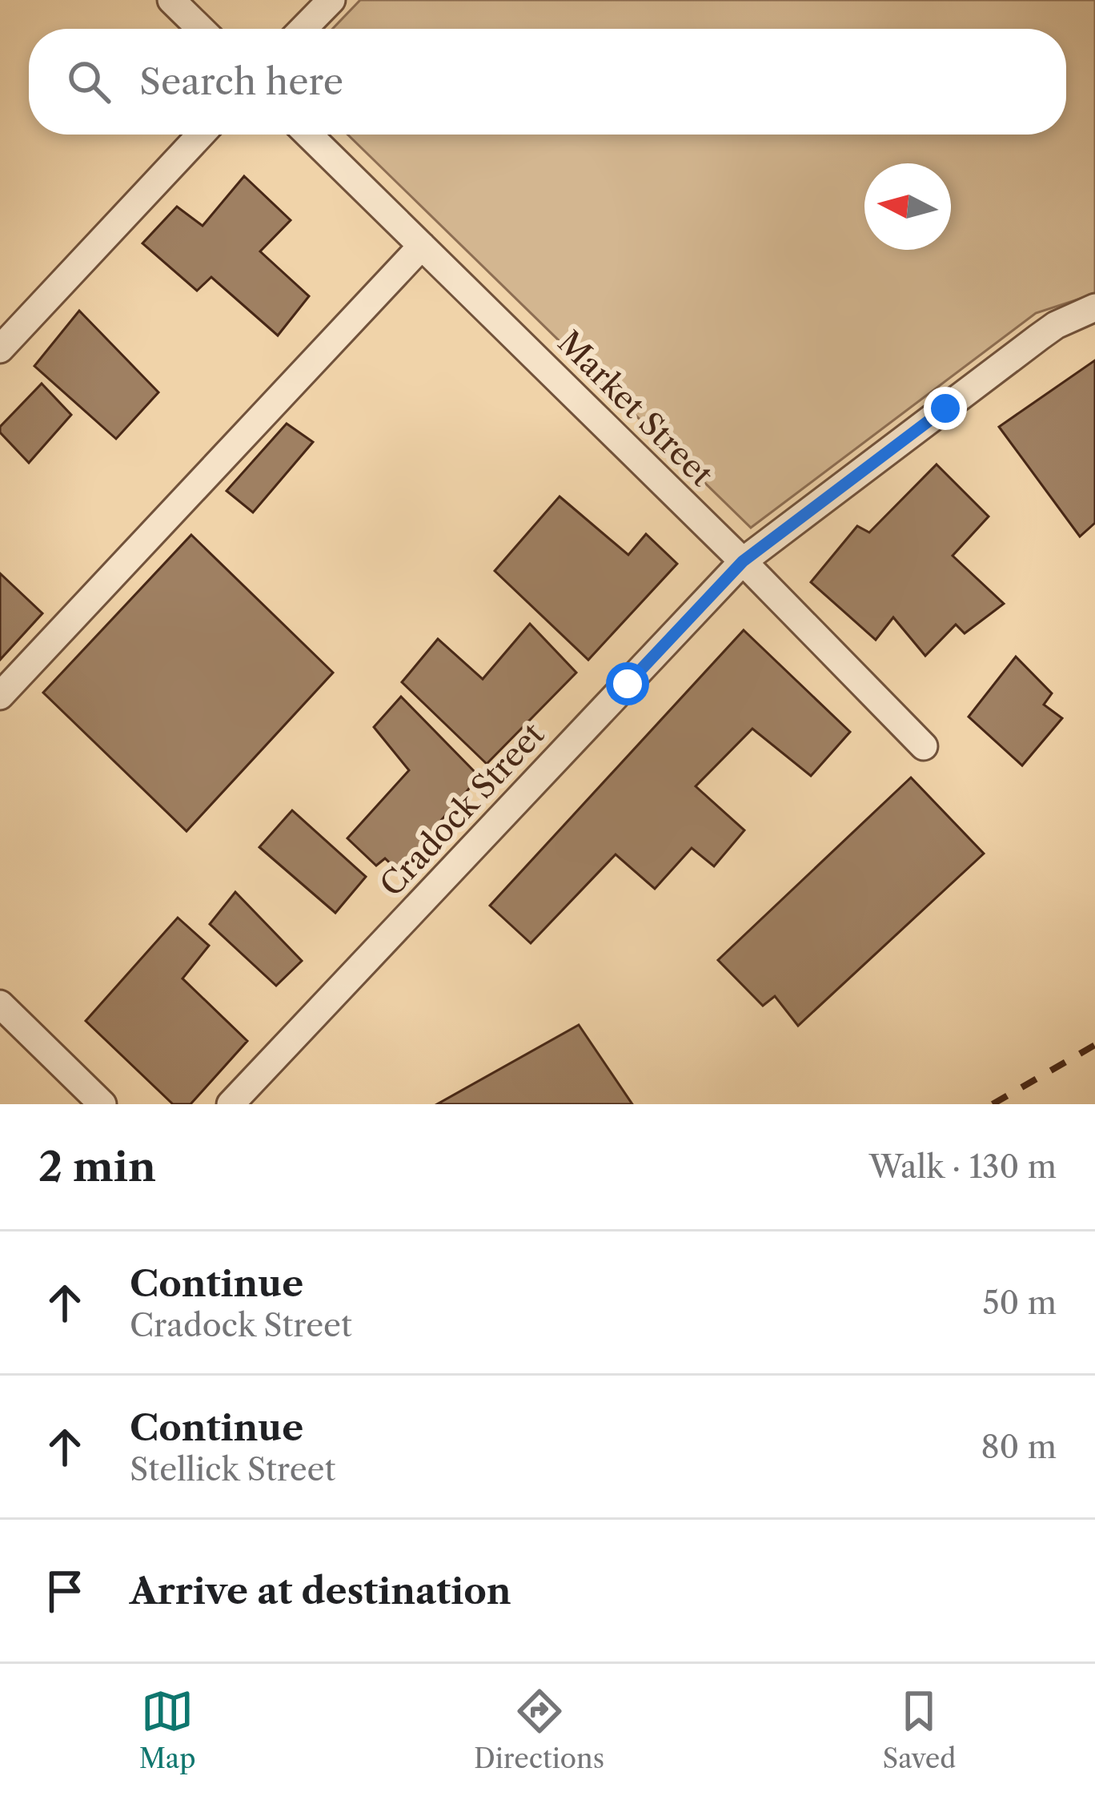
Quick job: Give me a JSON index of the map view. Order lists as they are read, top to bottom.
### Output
{
  "streets": {
    "street": ["Market Street", "Cradock Street"]
  },
  "crossings": [
    ["Market Street", "Cradock Street"]
  ],
  "north": "left",
  "page": {
    "search": "Search here",
    "heading": ["2 min", "Walk · 130 m"],
    "list": [
      ["Continue", "Cradock Street", "50 m"],
      ["Continue", "Stellick Street", "80 m"],
      "Arrive at destination"
    ],
    "nav": ["Map", "Directions", "Saved"]
  }
}
